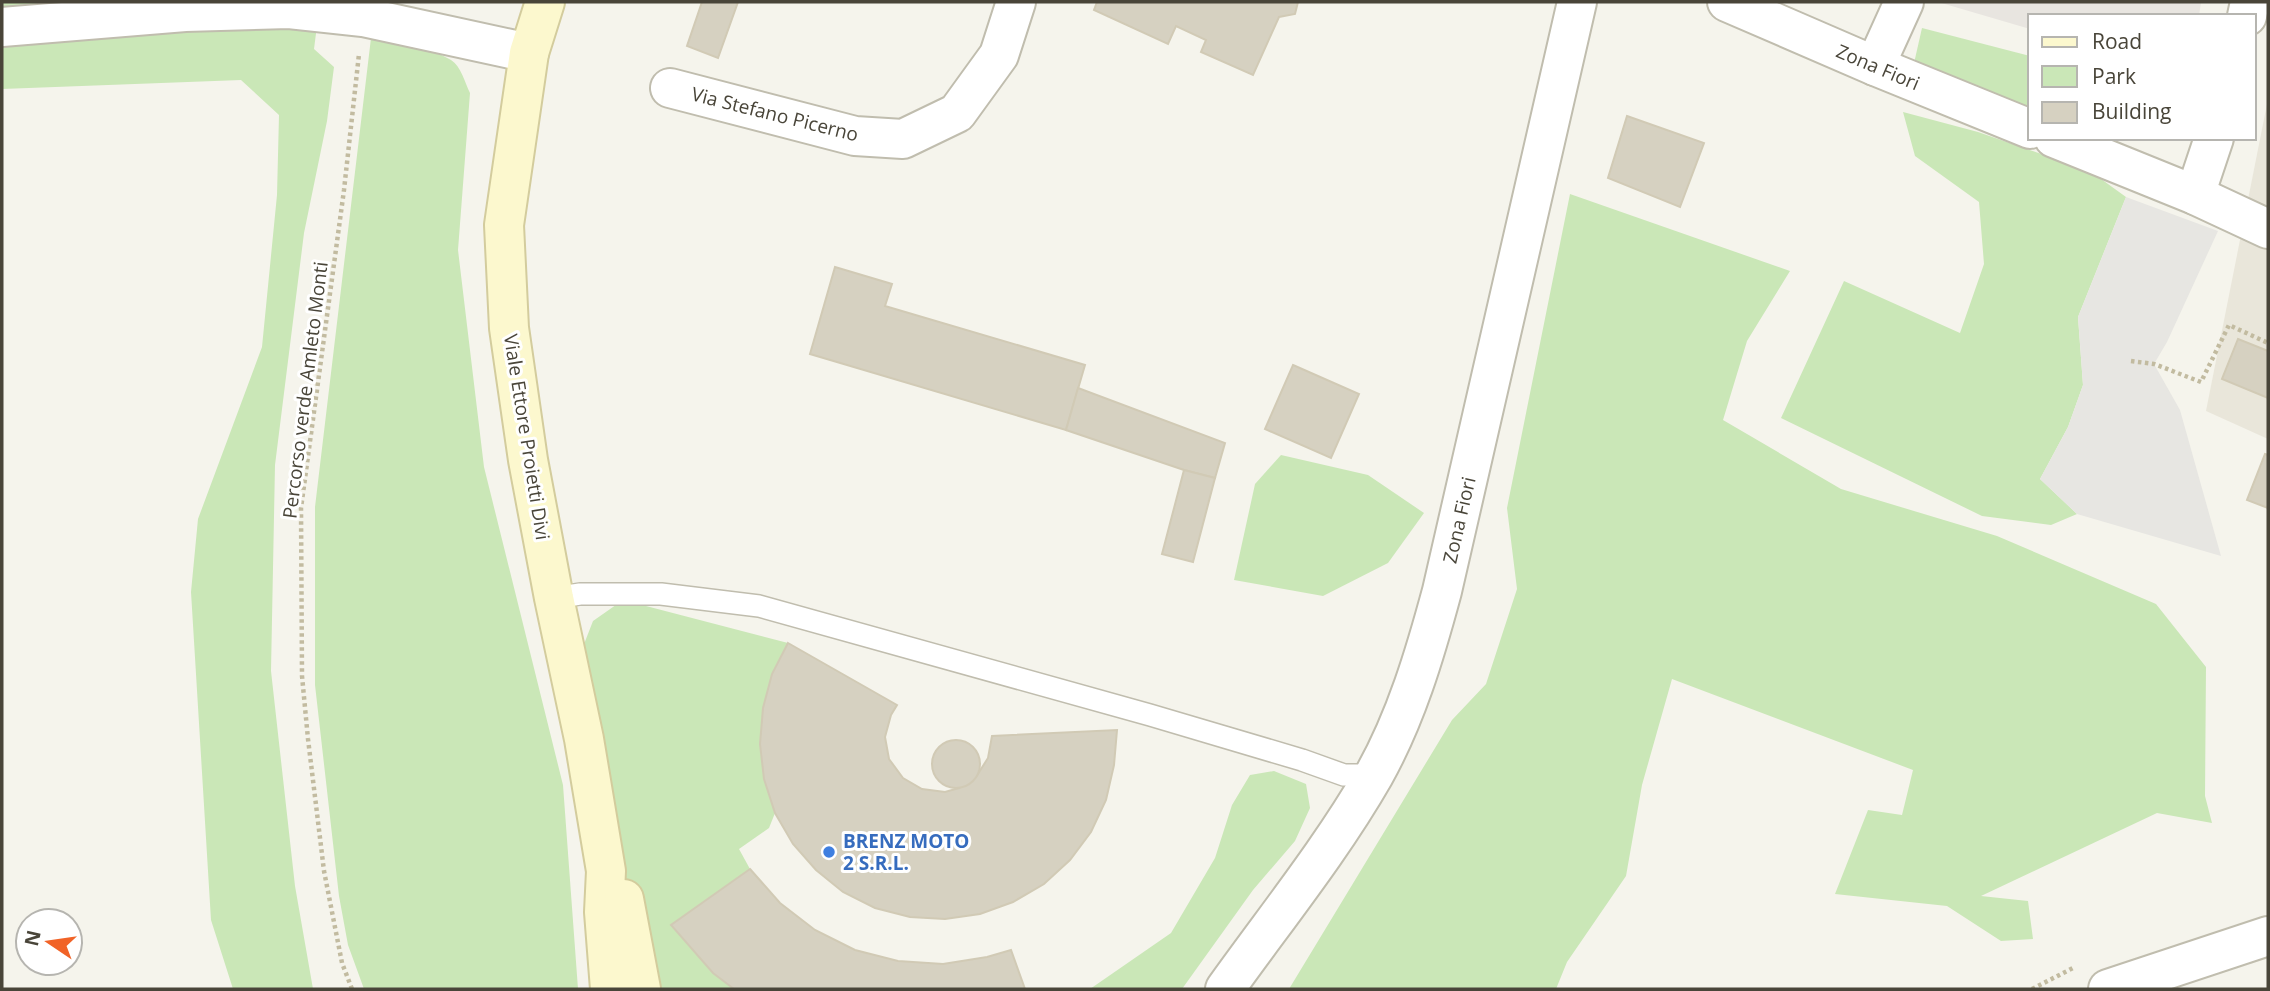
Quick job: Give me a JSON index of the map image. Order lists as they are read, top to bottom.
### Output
{
  "streets": {
    "main road": ["Viale Ettore Proietti Divi"],
    "street": ["Zona Fiori", "Via Stefano Picerno"],
    "path": ["Percorso verde Amleto Monti"]
  },
  "places": ["BRENZ MOTO 2 S.R.L."],
  "legend": ["Road", "Park", "Building"],
  "north": "left"
}
